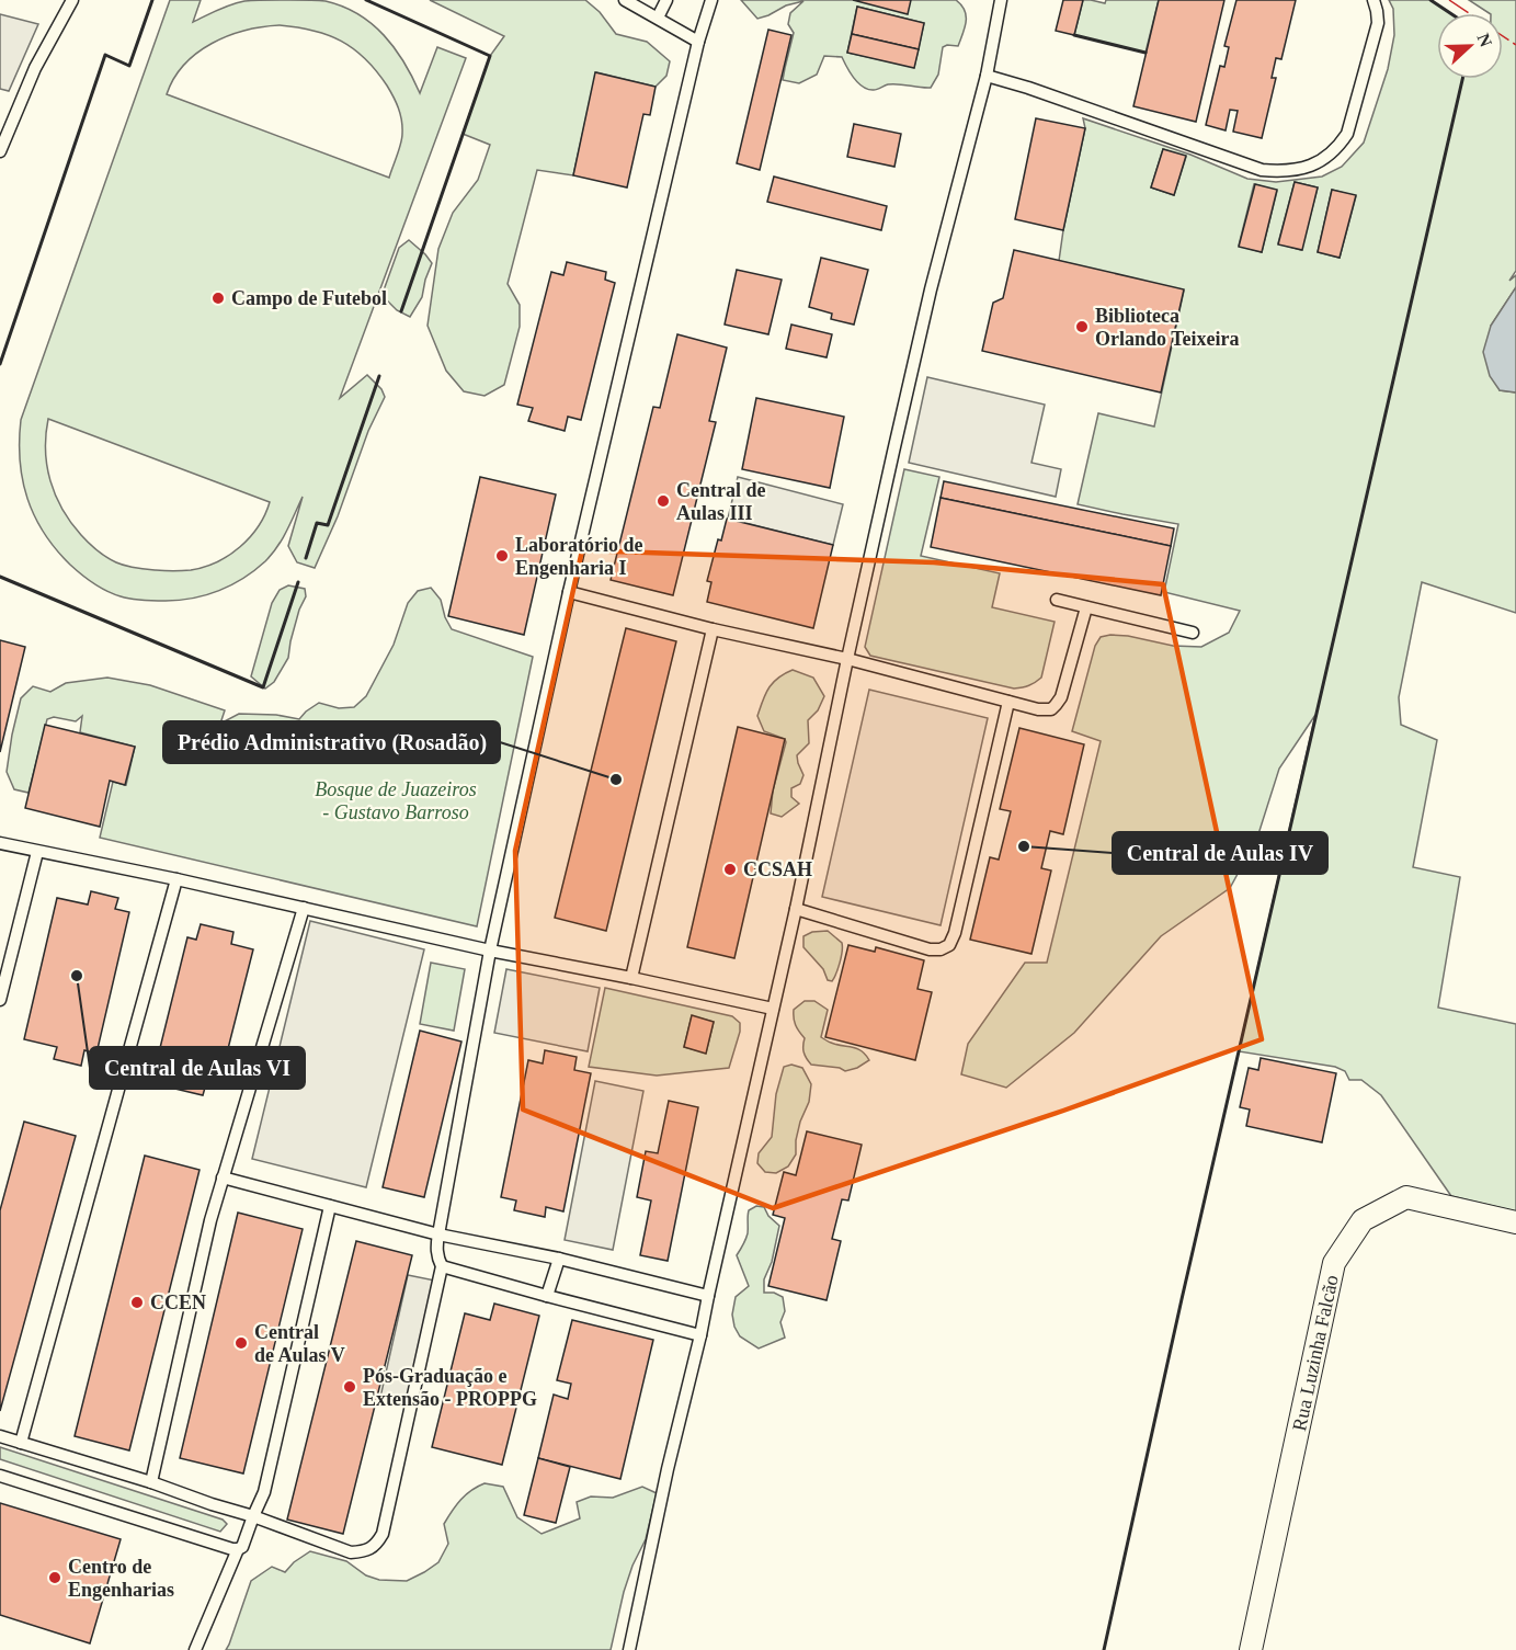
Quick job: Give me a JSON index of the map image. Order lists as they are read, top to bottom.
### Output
{
  "streets": {
    "street": ["Rua Luzinha Falcão"]
  },
  "parks": ["Bosque de Juazeiros - Gustavo Barroso"],
  "places": [
    "Campo de Futebol",
    "Biblioteca Orlando Teixeira",
    "Central de Aulas III",
    "Laboratório de Engenharia I",
    "Prédio Administrativo (Rosadão)",
    "Central de Aulas IV",
    "CCSAH",
    "Central de Aulas VI",
    "CCEN",
    "Central de Aulas V",
    "Pós-Graduação e Extensão - PROPPG",
    "Centro de Engenharias"
  ],
  "north": "right"
}
